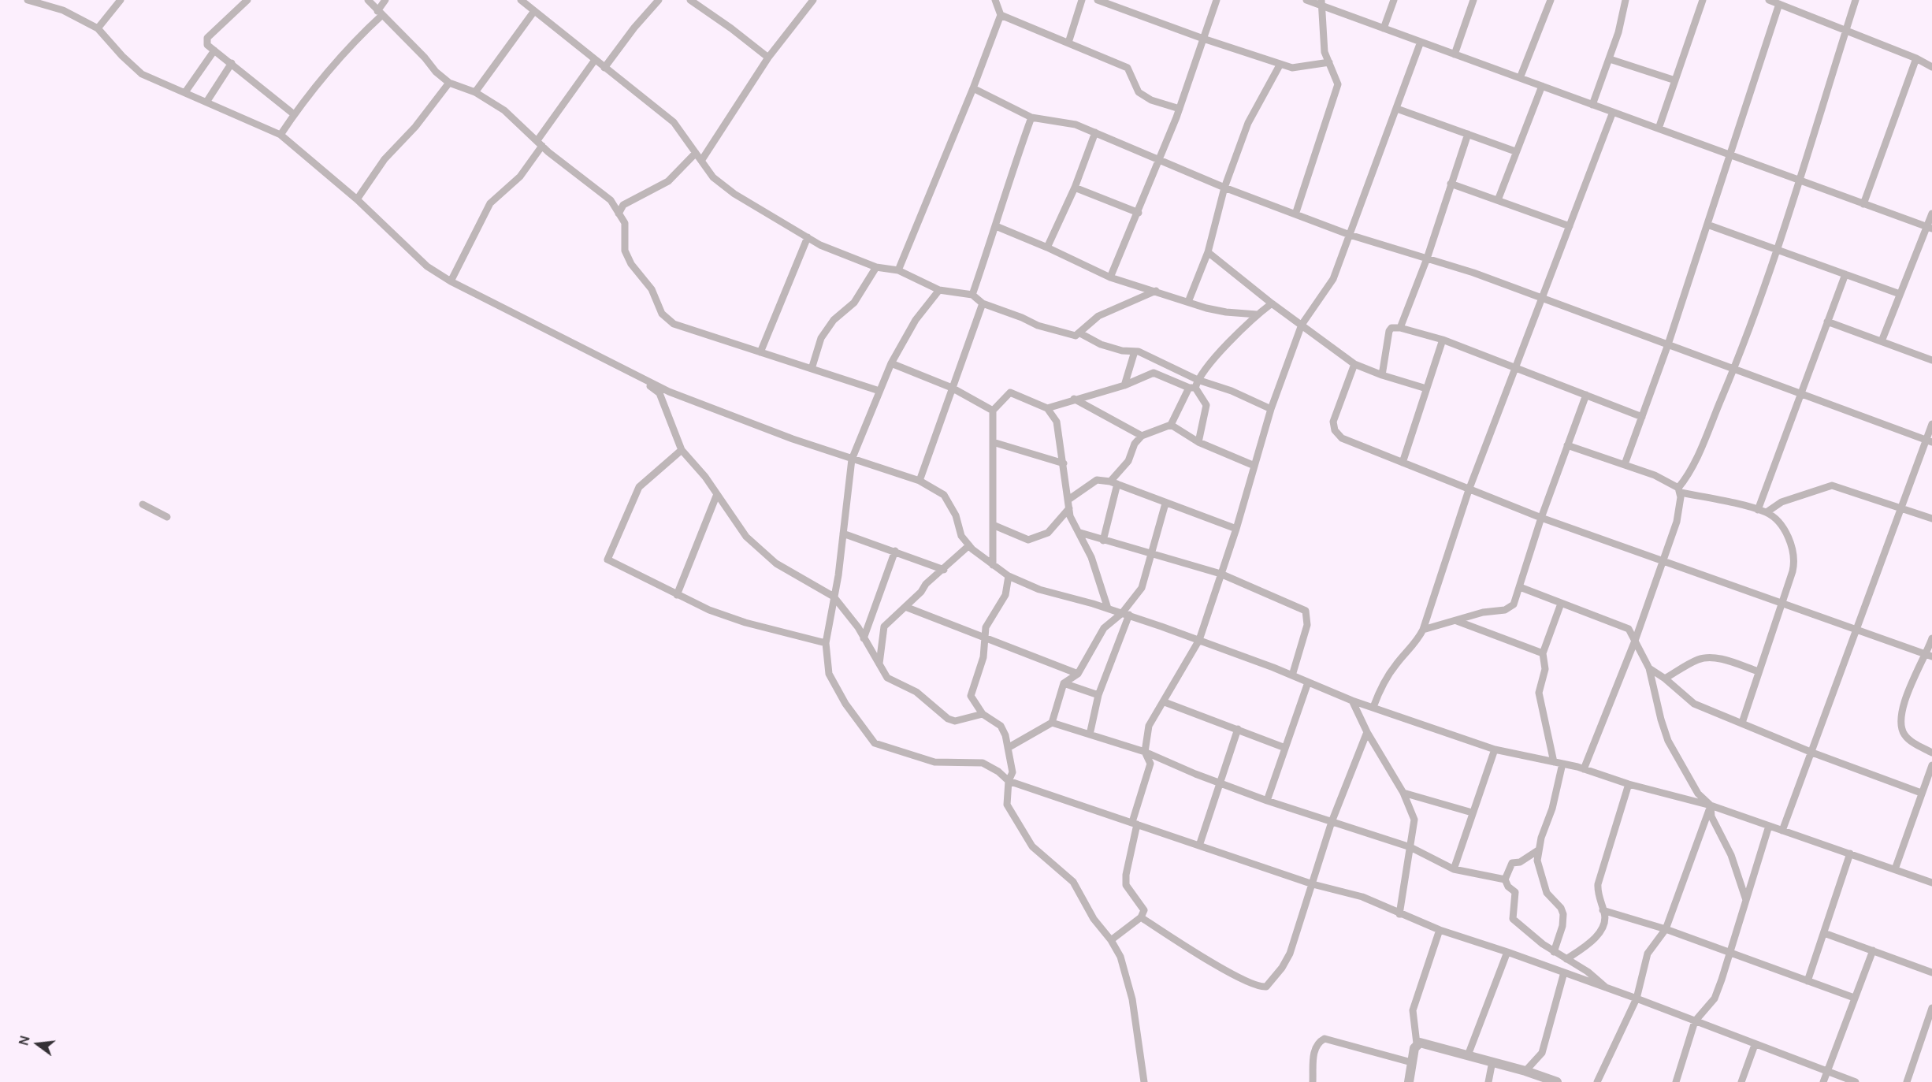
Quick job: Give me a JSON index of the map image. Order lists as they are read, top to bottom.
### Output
{
  "north": "left"
}
